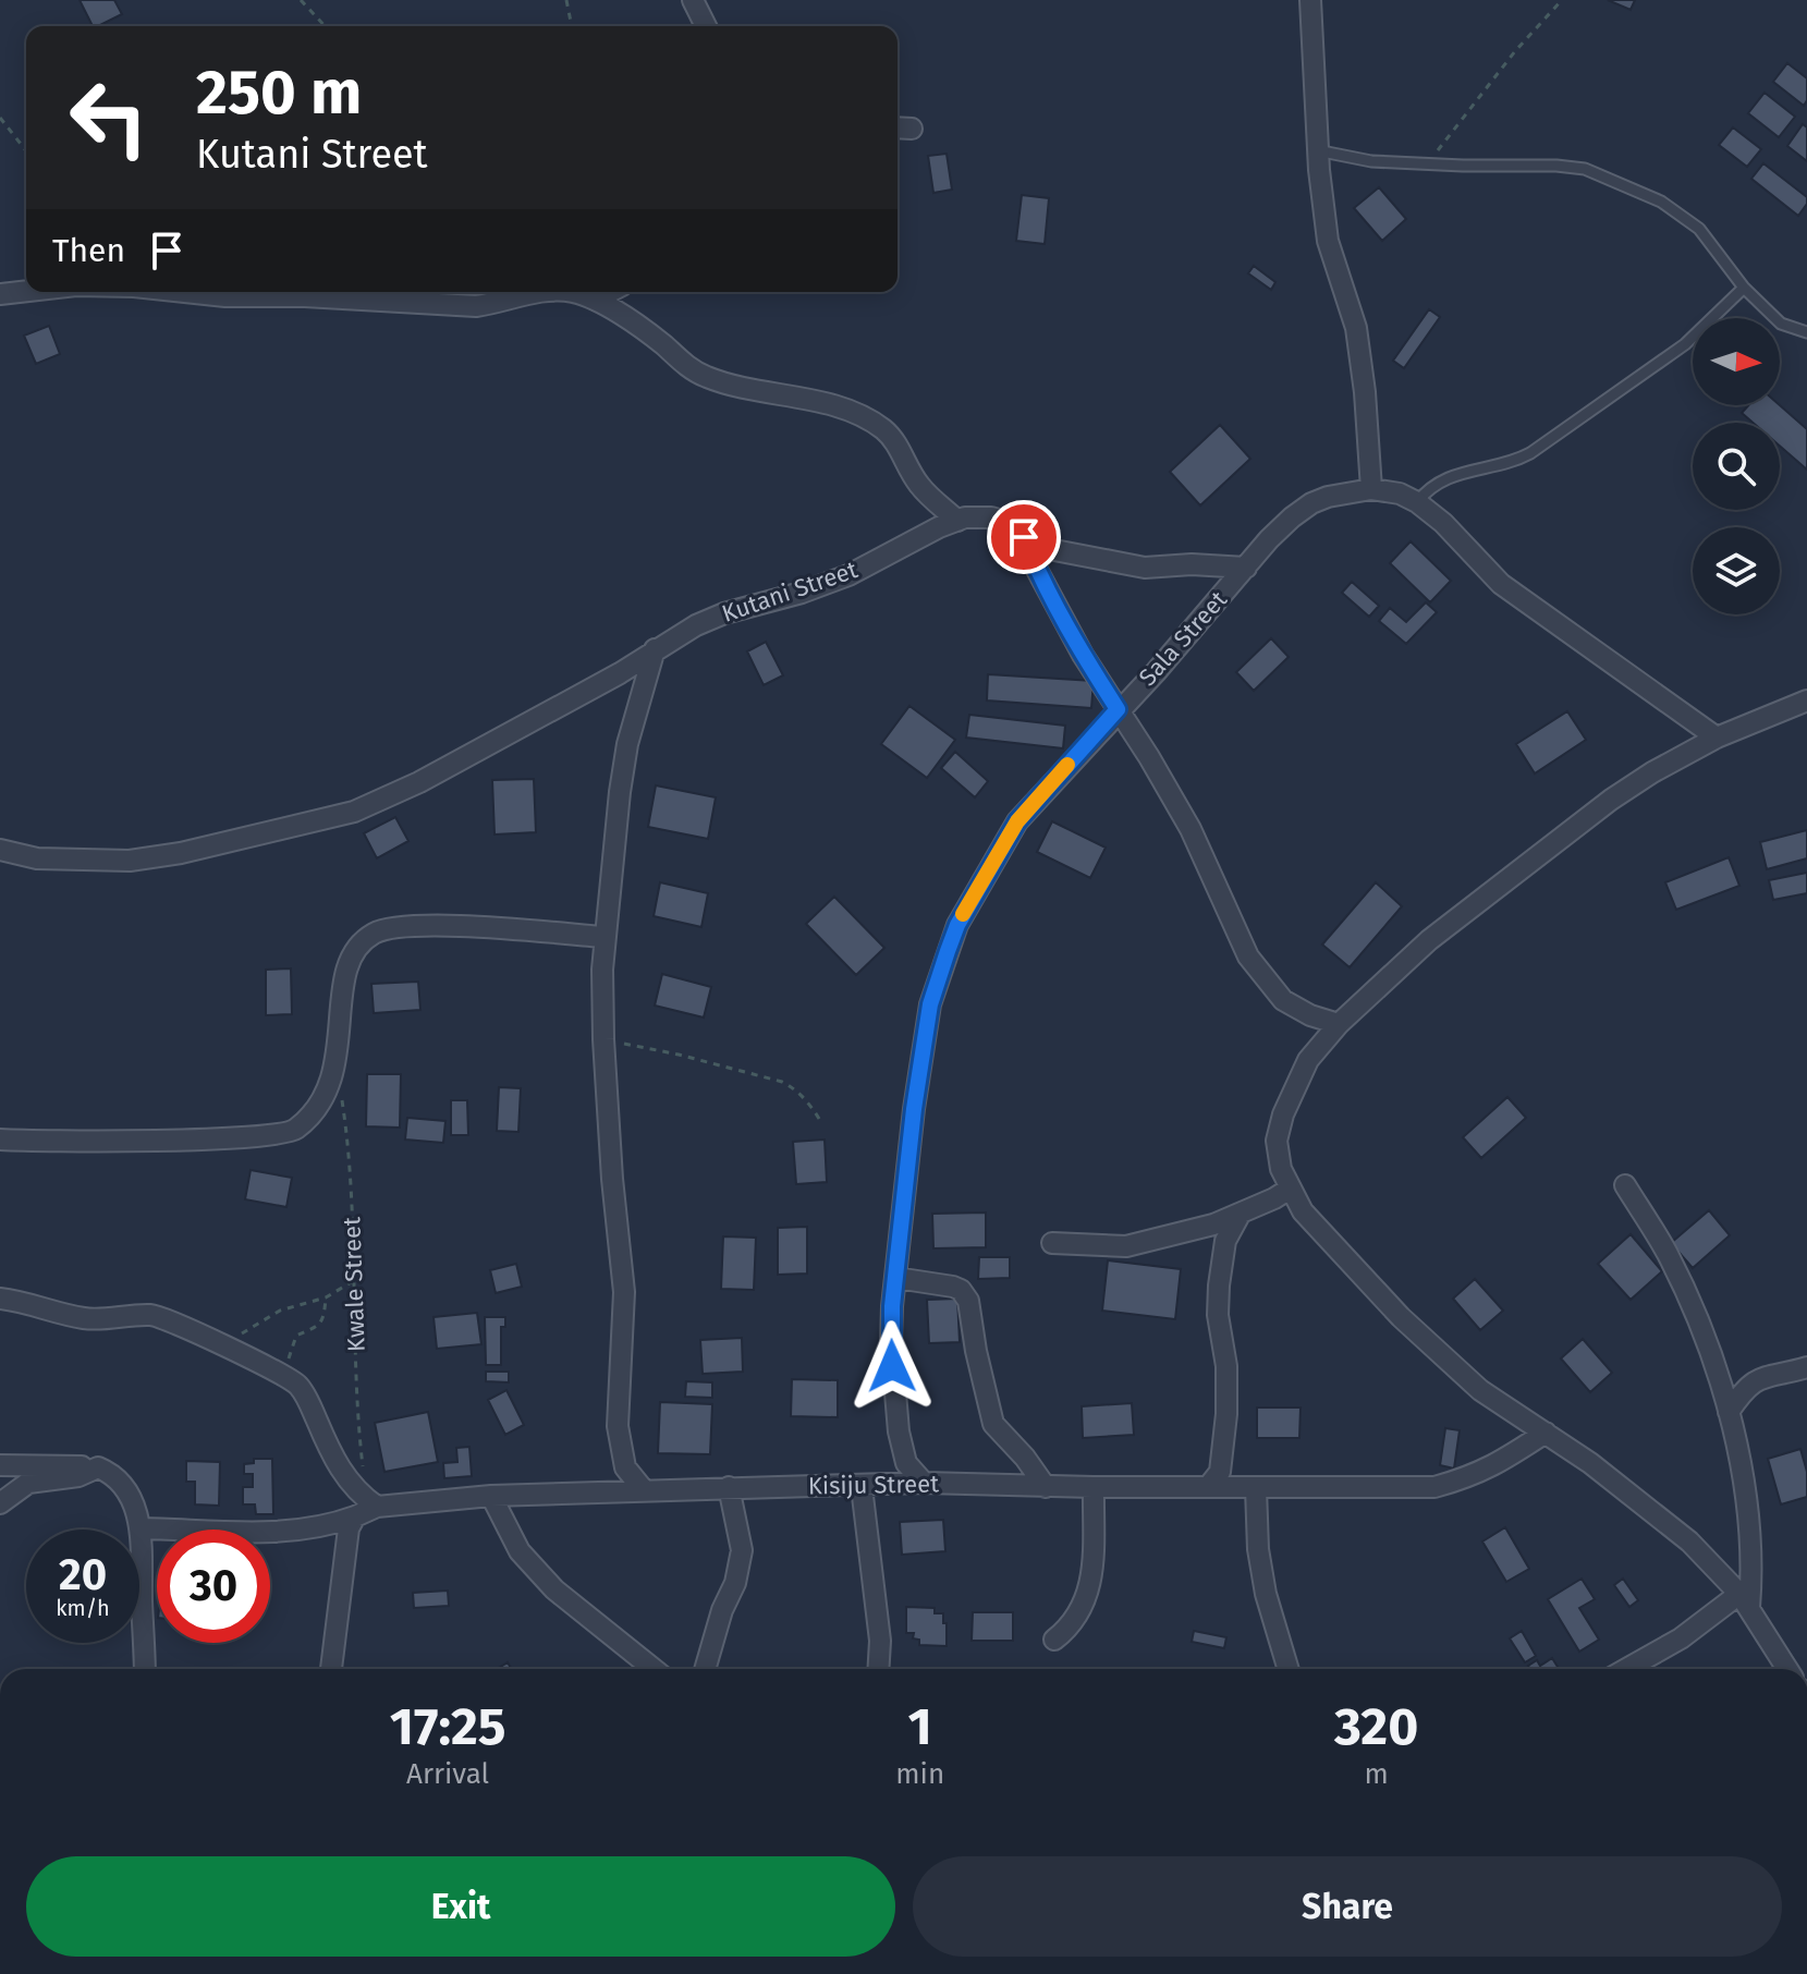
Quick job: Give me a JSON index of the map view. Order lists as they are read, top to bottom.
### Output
{
  "streets": {
    "street": ["Kutani Street", "Sala Street", "Kisiju Street"],
    "path": ["Kwale Street"]
  },
  "crossings": [
    ["Kutani Street", "Sala Street"],
    ["Sala Street", "Kisiju Street"],
    ["Kwale Street", "Kisiju Street"]
  ],
  "north": "right",
  "page": {
    "turn": ["250 m", "Kutani Street"],
    "then": "Then",
    "speed": "20 km/h",
    "limit": "30",
    "eta": [
      "17:25",
      "Arrival",
      "1",
      "min",
      "320",
      "m"
    ],
    "buttons": ["Exit", "Share"]
  }
}
